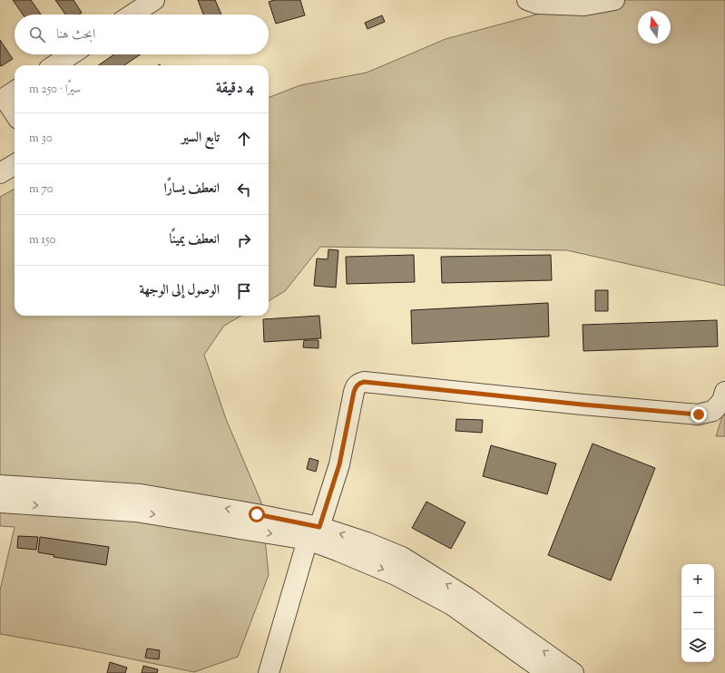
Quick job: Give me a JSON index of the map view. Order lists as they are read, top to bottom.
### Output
{
  "north": "top",
  "page": {
    "search": "ابحث هنا",
    "heading": ["4 دقيقة", "سيرًا · 250 m"],
    "list": [
      ["تابع السير", "30 m"],
      ["انعطف يسارًا", "70 m"],
      ["انعطف يمينًا", "150 m"],
      "الوصول إلى الوجهة"
    ],
    "map_buttons": ["+", "−"]
  }
}
